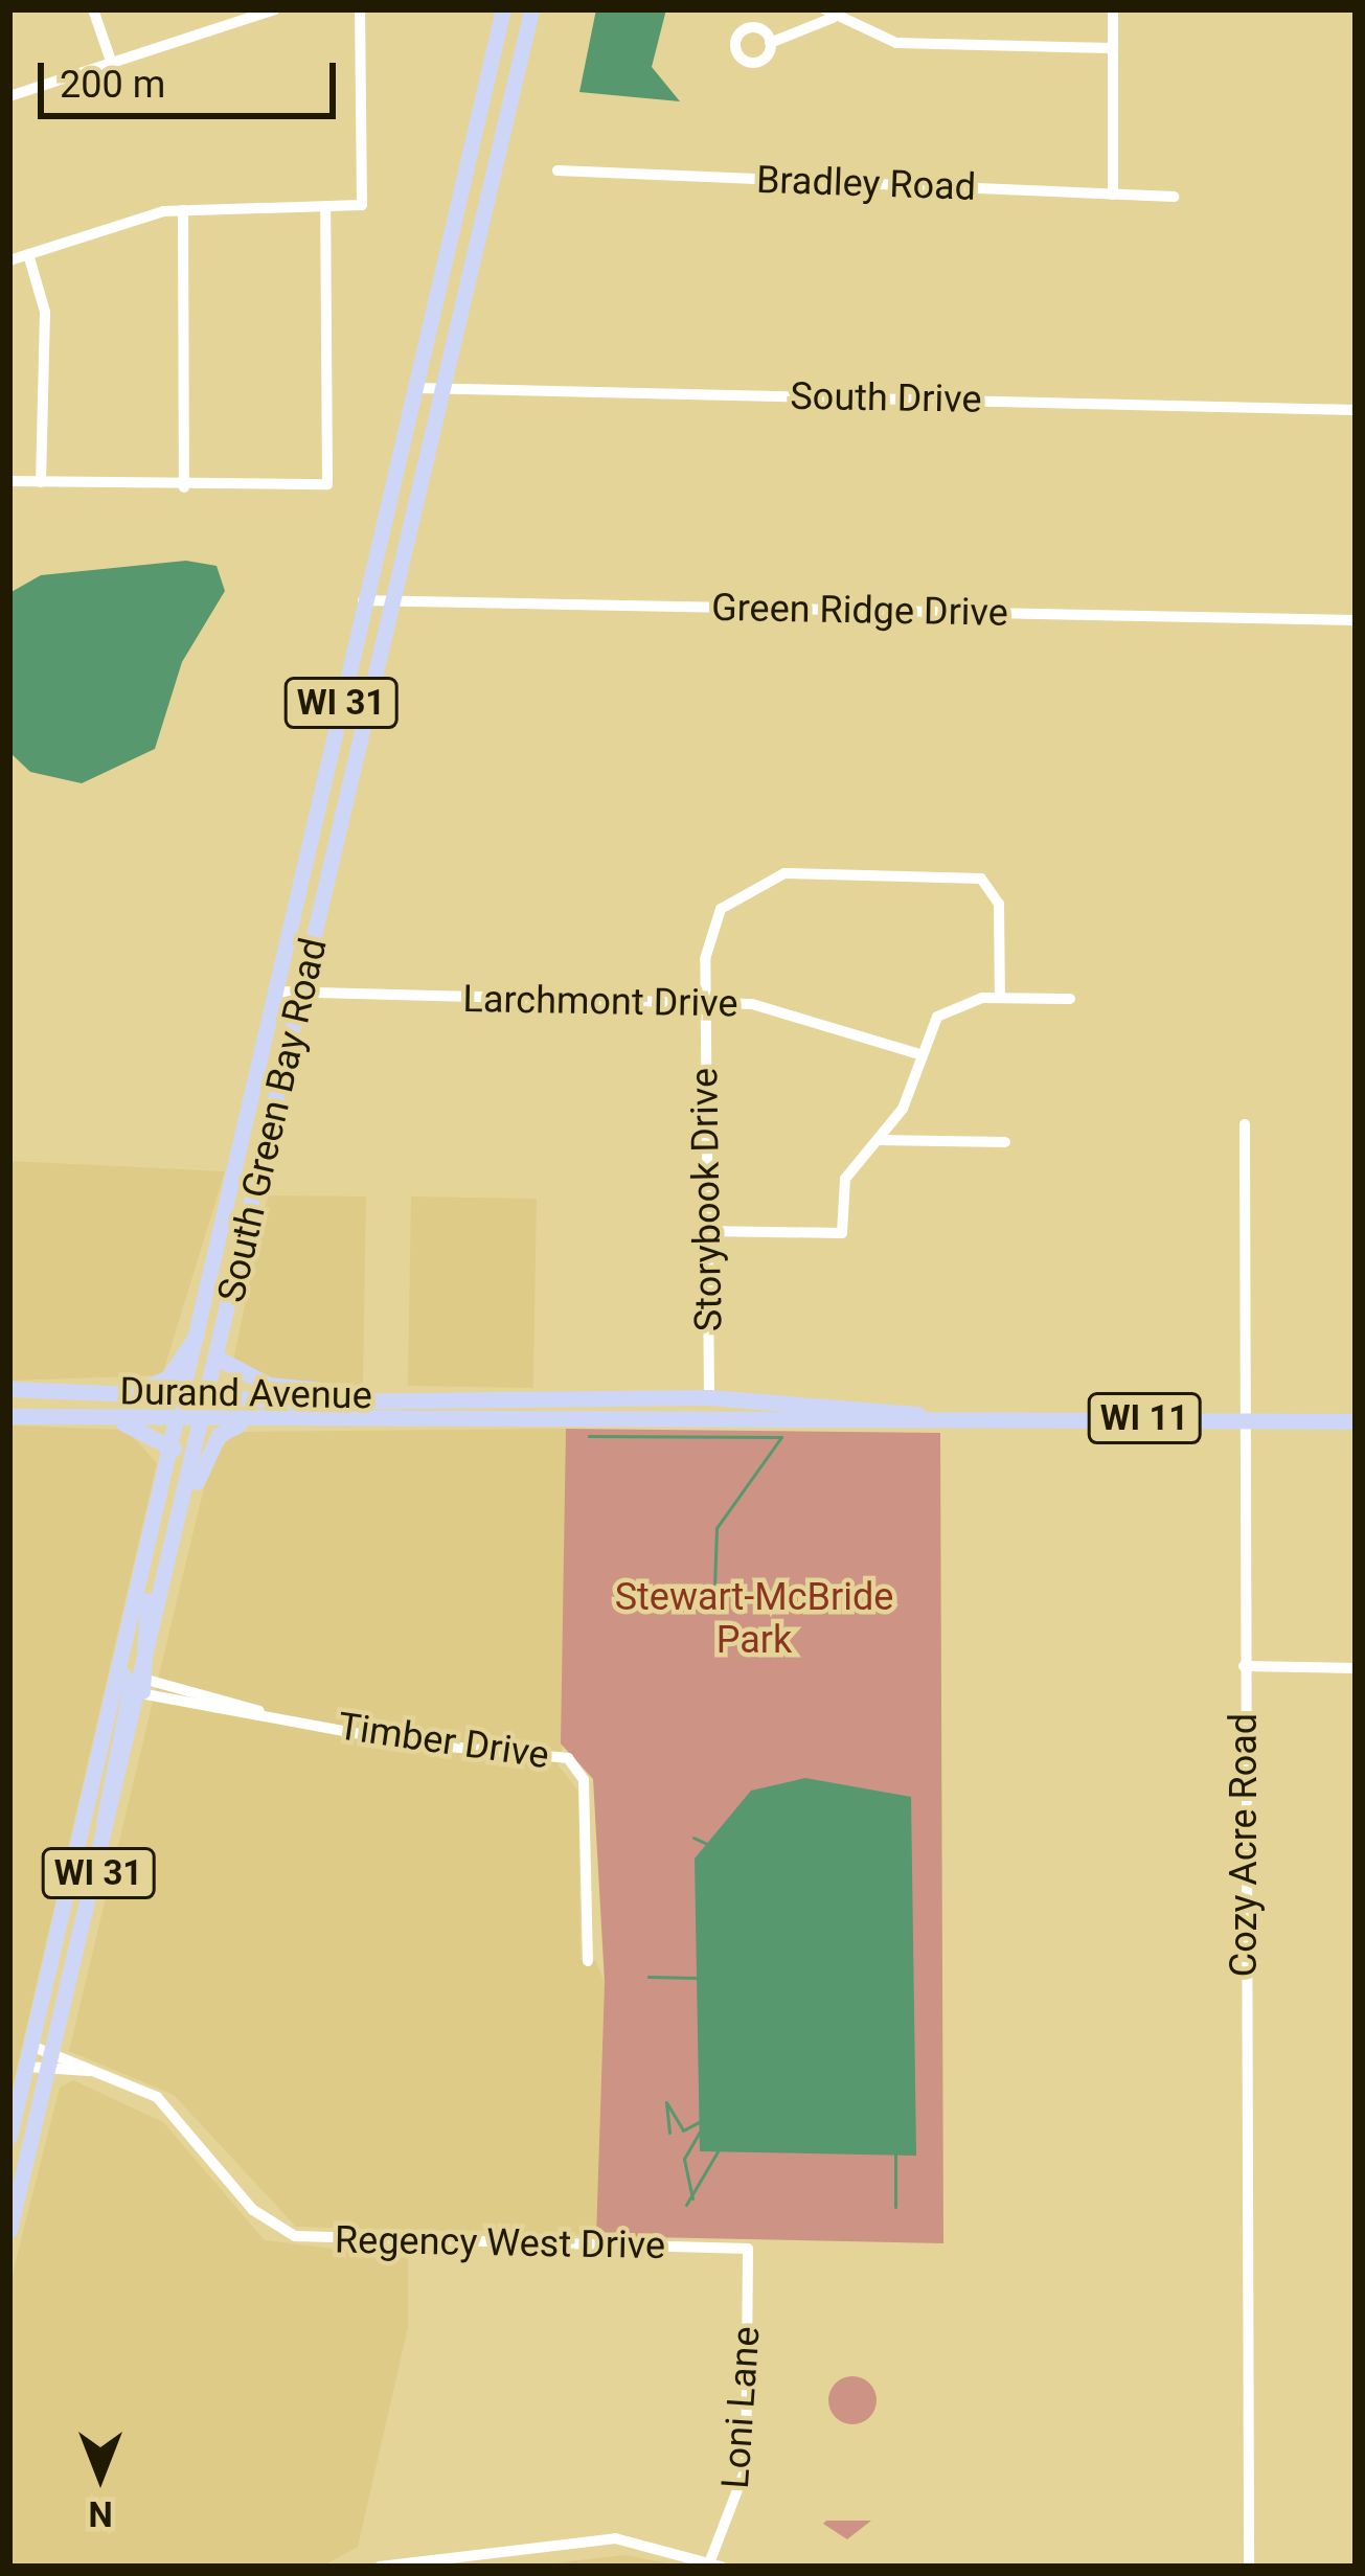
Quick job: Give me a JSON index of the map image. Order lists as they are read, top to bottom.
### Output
{
  "streets": {
    "main road": [
      "WI 31",
      "South Green Bay Road",
      "Durand Avenue",
      "WI 11"
    ],
    "street": [
      "Bradley Road",
      "South Drive",
      "Green Ridge Drive",
      "Larchmont Drive",
      "Storybook Drive",
      "Timber Drive",
      "Cozy Acre Road",
      "Regency West Drive",
      "Loni Lane"
    ]
  },
  "crossings": [
    ["South Drive", "South Green Bay Road"],
    ["Green Ridge Drive", "South Green Bay Road"],
    ["Larchmont Drive", "South Green Bay Road"],
    ["Larchmont Drive", "Storybook Drive"],
    ["South Green Bay Road", "Durand Avenue"],
    ["South Green Bay Road", "Timber Drive"],
    ["South Green Bay Road", "Regency West Drive"],
    ["Storybook Drive", "Durand Avenue"],
    ["Durand Avenue", "Cozy Acre Road"],
    ["Regency West Drive", "Loni Lane"]
  ],
  "parks": ["Stewart-McBride Park"],
  "scale_bar": "200 m",
  "north": "bottom"
}
